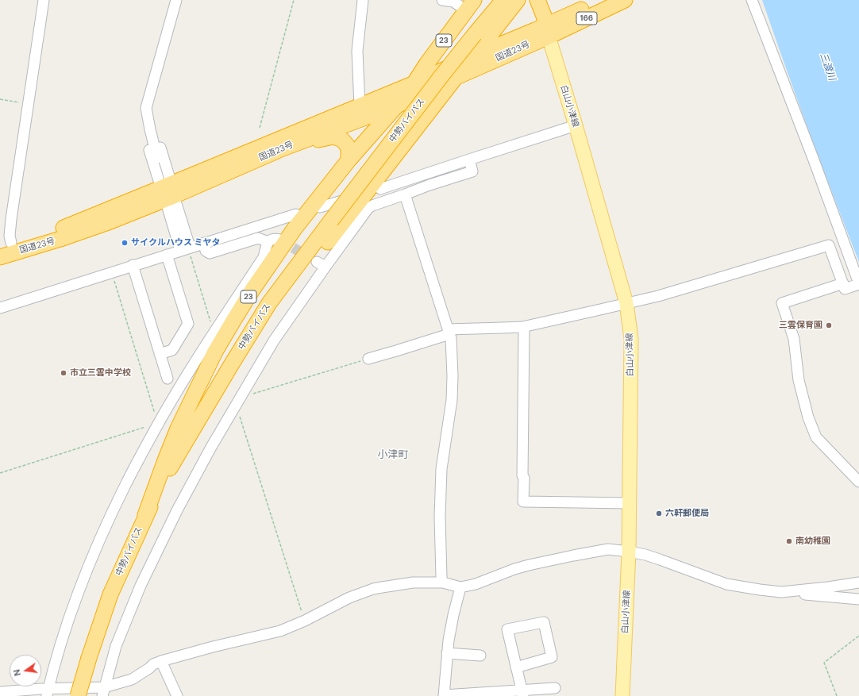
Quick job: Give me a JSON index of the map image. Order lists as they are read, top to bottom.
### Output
{
  "streets": {
    "highway": [
      "166",
      "23",
      "国道23号",
      "中勢バイパス"
    ],
    "main road": ["白山小津線"]
  },
  "crossings": [
    ["166", "国道23号"],
    ["166", "白山小津線"],
    ["23", "国道23号"],
    ["23", "中勢バイパス"],
    ["国道23号", "白山小津線"]
  ],
  "districts": ["小津町"],
  "water": ["三渡川"],
  "places": [
    "サイクルハウス ミヤタ",
    "三雲保育園",
    "市立三雲中学校",
    "六軒郵便局",
    "南幼稚園"
  ],
  "north": "left"
}
